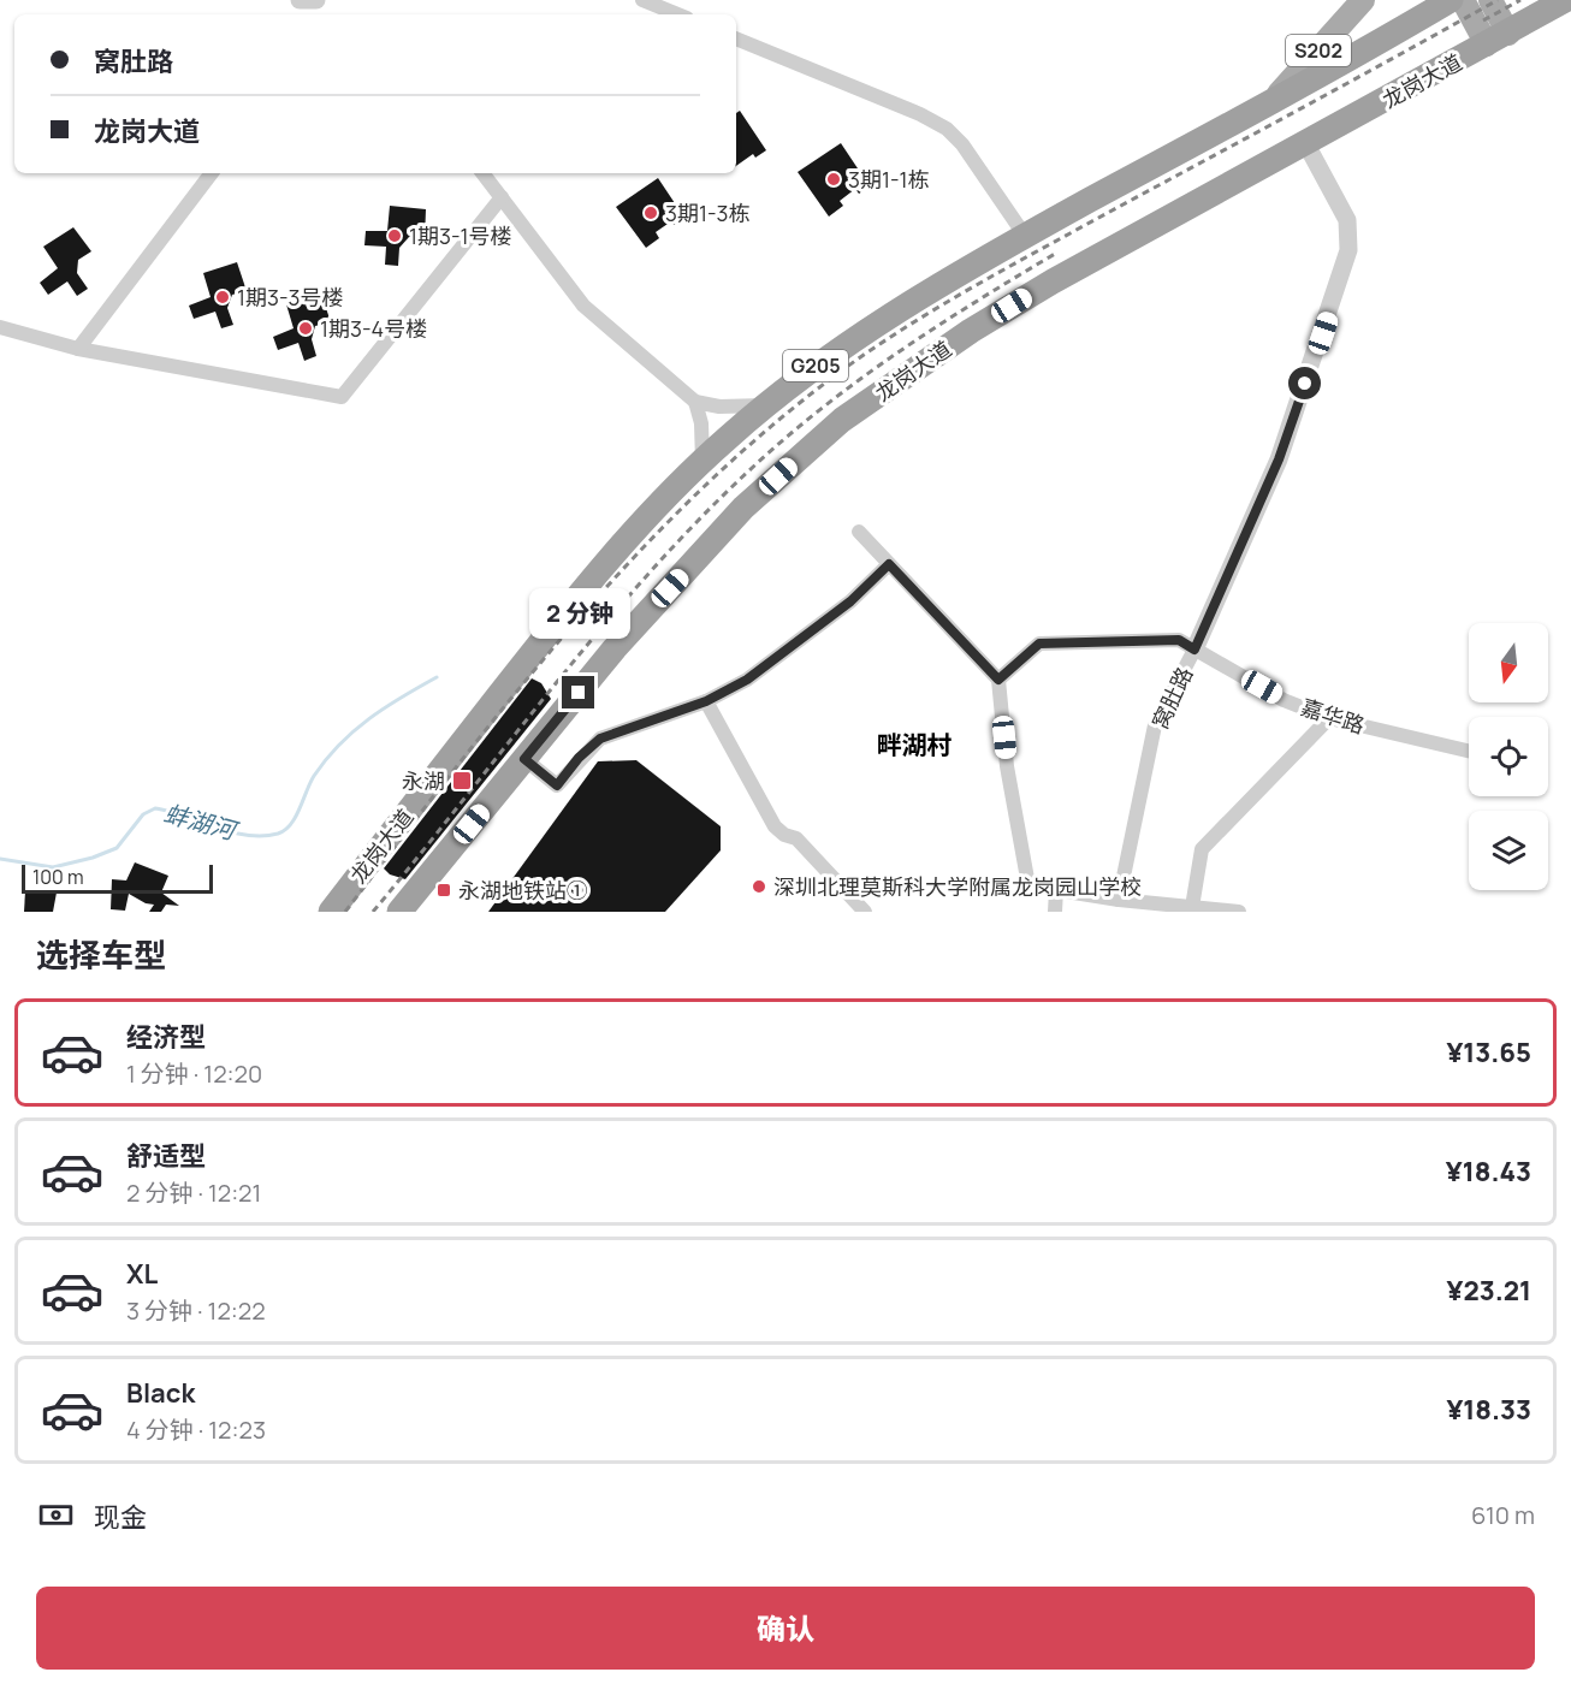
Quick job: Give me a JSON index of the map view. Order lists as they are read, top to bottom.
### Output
{
  "streets": {
    "highway": ["龙岗大道", "G205"],
    "main road": ["S202"],
    "street": ["窝肚路", "嘉华路"]
  },
  "crossings": [
    ["S202", "龙岗大道"],
    ["龙岗大道", "窝肚路"],
    ["窝肚路", "嘉华路"]
  ],
  "districts": ["畔湖村"],
  "water": ["蚌湖河"],
  "places": {
    "other": [
      "3期1-1栋",
      "3期1-3栋",
      "1期3-1号楼",
      "1期3-3号楼",
      "1期3-4号楼",
      "深圳北理莫斯科大学附属龙岗园山学校"
    ],
    "transit": ["永湖", "永湖地铁站①"]
  },
  "scale_bar": "100 m",
  "north": "bottom",
  "page": {
    "banner": ["窝肚路", "龙岗大道"],
    "bubble": "2 分钟",
    "scale": "100 m",
    "heading": "选择车型",
    "list": [
      {
        "name": "经济型",
        "note": "1 分钟 · 12:20",
        "value": "¥13.65"
      },
      {
        "name": "舒适型",
        "note": "2 分钟 · 12:21",
        "value": "¥18.43"
      },
      {
        "name": "XL",
        "note": "3 分钟 · 12:22",
        "value": "¥23.21"
      },
      {
        "name": "Black",
        "note": "4 分钟 · 12:23",
        "value": "¥18.33"
      }
    ],
    "pay": ["现金", "610 m"],
    "buttons": "确认"
  }
}
